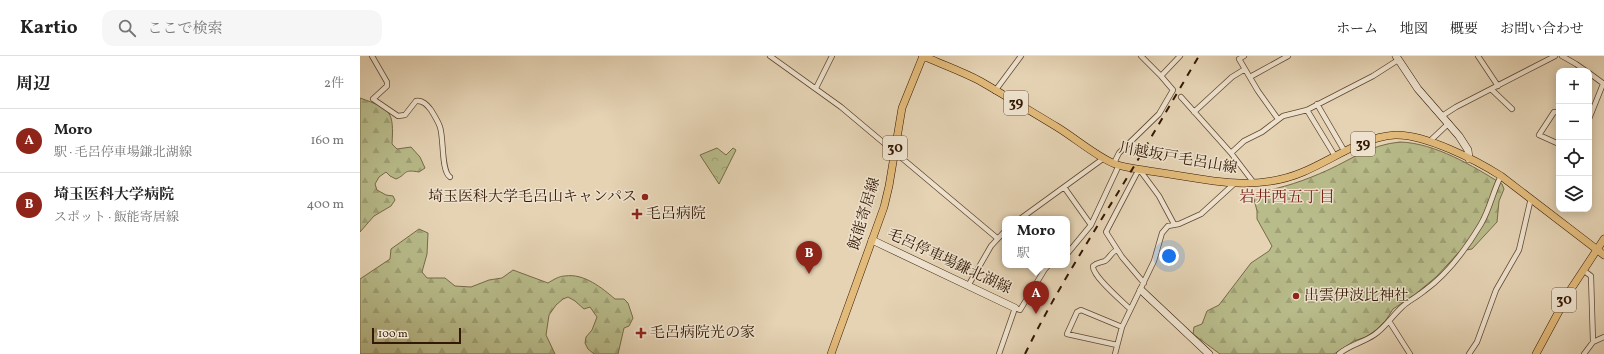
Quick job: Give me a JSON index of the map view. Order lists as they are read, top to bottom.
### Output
{
  "streets": {
    "main road": [
      "39",
      "30",
      "川越坂戸毛呂山線",
      "飯能寄居線"
    ],
    "street": ["毛呂停車場鎌北湖線"]
  },
  "crossings": [
    ["30", "川越坂戸毛呂山線"],
    ["川越坂戸毛呂山線", "飯能寄居線"],
    ["飯能寄居線", "毛呂停車場鎌北湖線"]
  ],
  "districts": ["岩井西五丁目"],
  "places": {
    "other": ["埼玉医科大学毛呂山キャンパス", "出雲伊波比神社"],
    "health": ["毛呂病院", "毛呂病院光の家"]
  },
  "scale_bar": "100 m",
  "page": {
    "header": "Kartio",
    "search": "ここで検索",
    "nav": [
      "ホーム",
      "地図",
      "概要",
      "お問い合わせ"
    ],
    "heading": ["周辺", "2件"],
    "map_buttons": ["+", "−"],
    "list": [
      {
        "mark": "A",
        "name": "Moro",
        "note": "駅 · 毛呂停車場鎌北湖線",
        "value": "160 m"
      },
      {
        "mark": "B",
        "name": "埼玉医科大学病院",
        "note": "スポット · 飯能寄居線",
        "value": "400 m"
      }
    ],
    "popup": ["Moro", "駅"],
    "pins": ["B", "A"],
    "scale": "100 m"
  }
}
